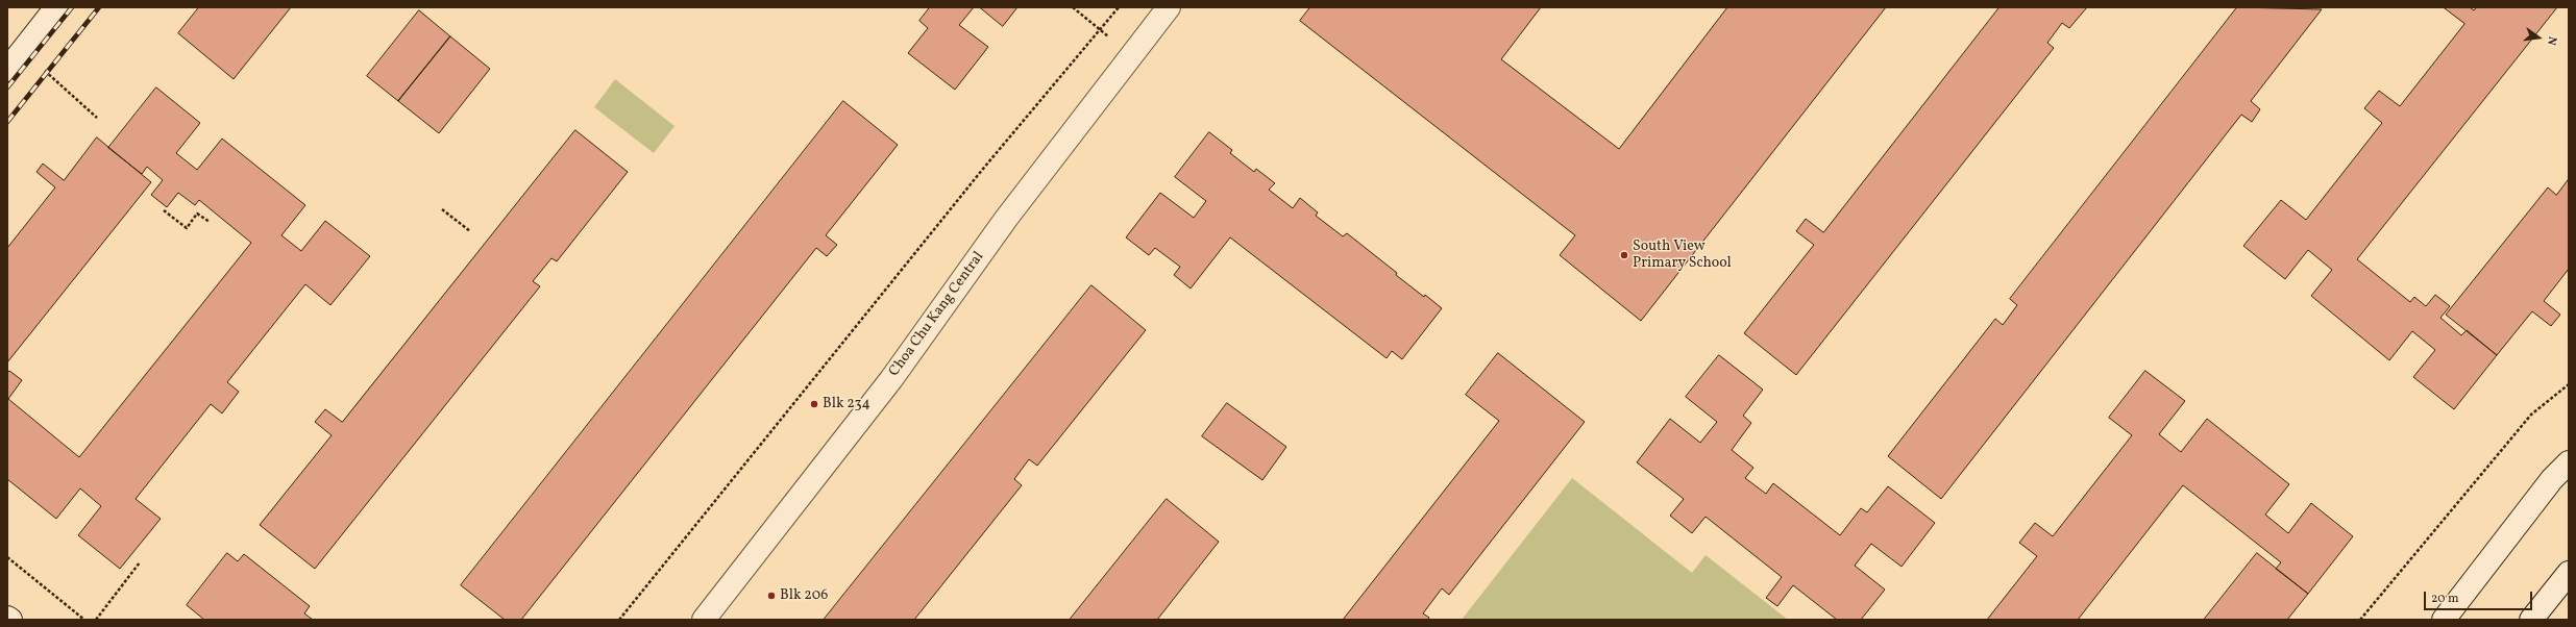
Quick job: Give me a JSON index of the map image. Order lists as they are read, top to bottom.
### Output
{
  "streets": {
    "street": ["Choa Chu Kang Central"]
  },
  "places": ["South View Primary School", "Blk 234", "Blk 206"],
  "scale_bar": "20 m",
  "north": "right"
}
